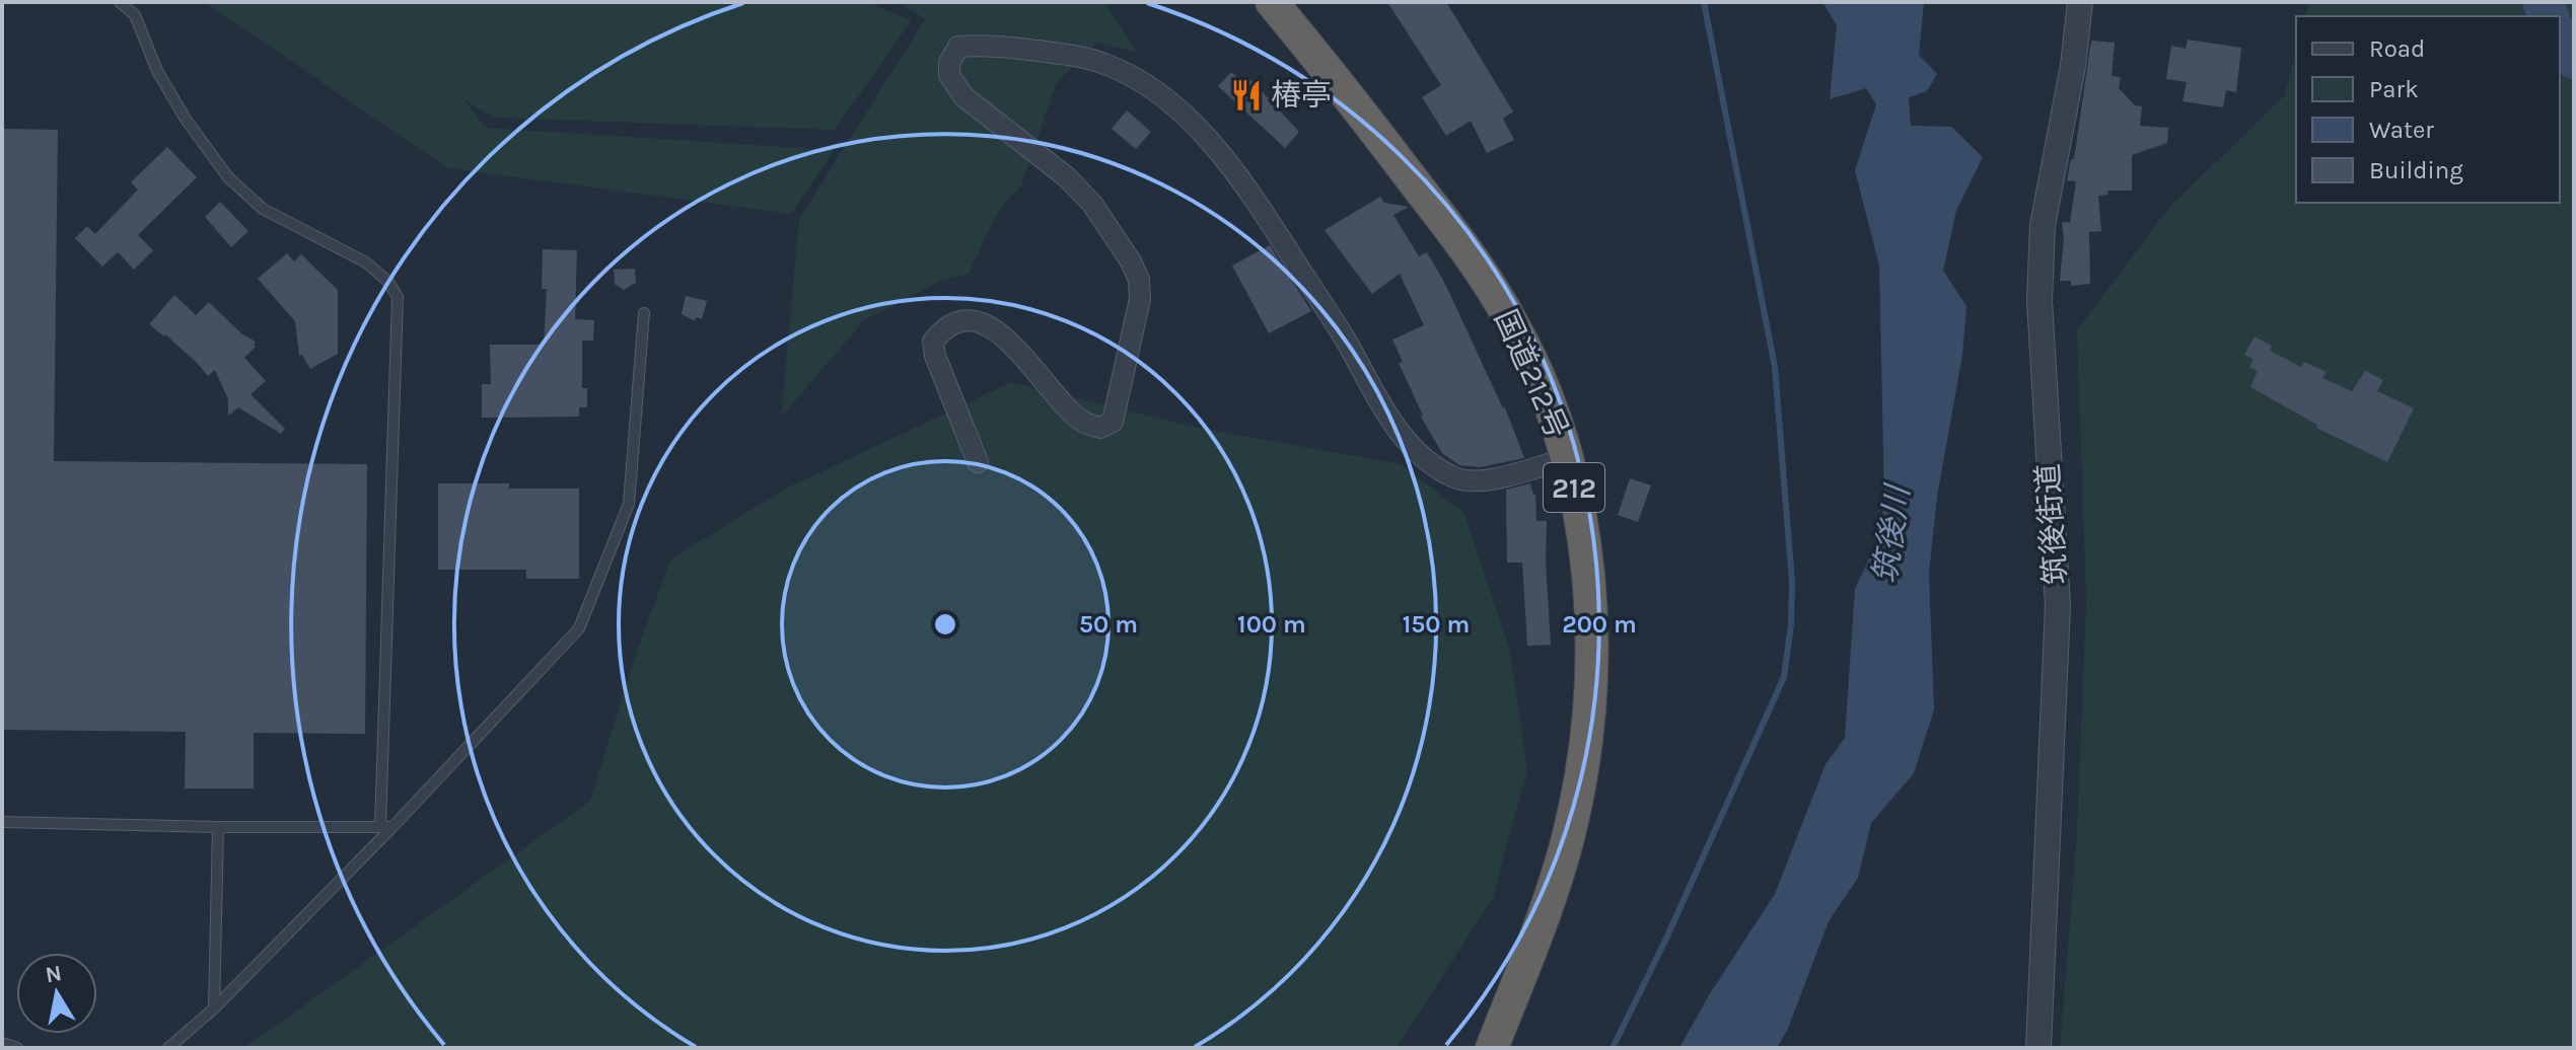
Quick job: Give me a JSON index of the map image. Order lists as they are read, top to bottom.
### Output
{
  "streets": {
    "highway": ["国道212号", "212"],
    "street": ["筑後街道"]
  },
  "water": ["筑後川"],
  "places": {
    "restaurant": ["椿亭"]
  },
  "legend": [
    "Road",
    "Park",
    "Water",
    "Building"
  ],
  "north": "top",
  "rings": [
    "50 m",
    "100 m",
    "150 m",
    "200 m"
  ]
}
